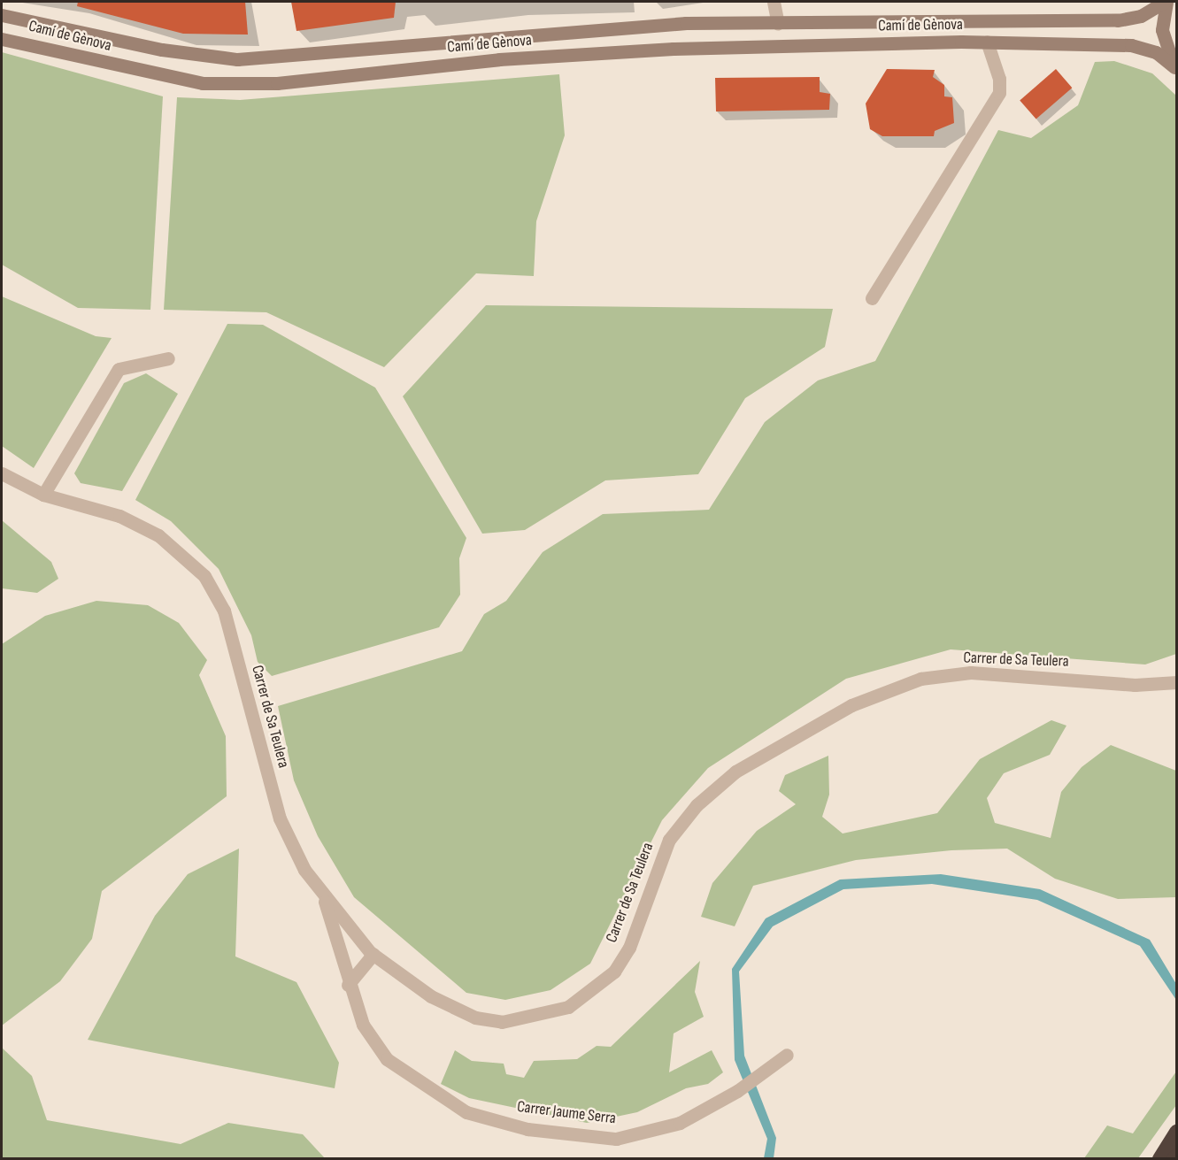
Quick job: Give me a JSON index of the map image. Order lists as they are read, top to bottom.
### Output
{
  "streets": {
    "street": ["Camí de Gènova", "Carrer de Sa Teulera", "Carrer Jaume Serra"]
  },
  "crossings": [
    ["Carrer de Sa Teulera", "Carrer Jaume Serra"]
  ]
}
